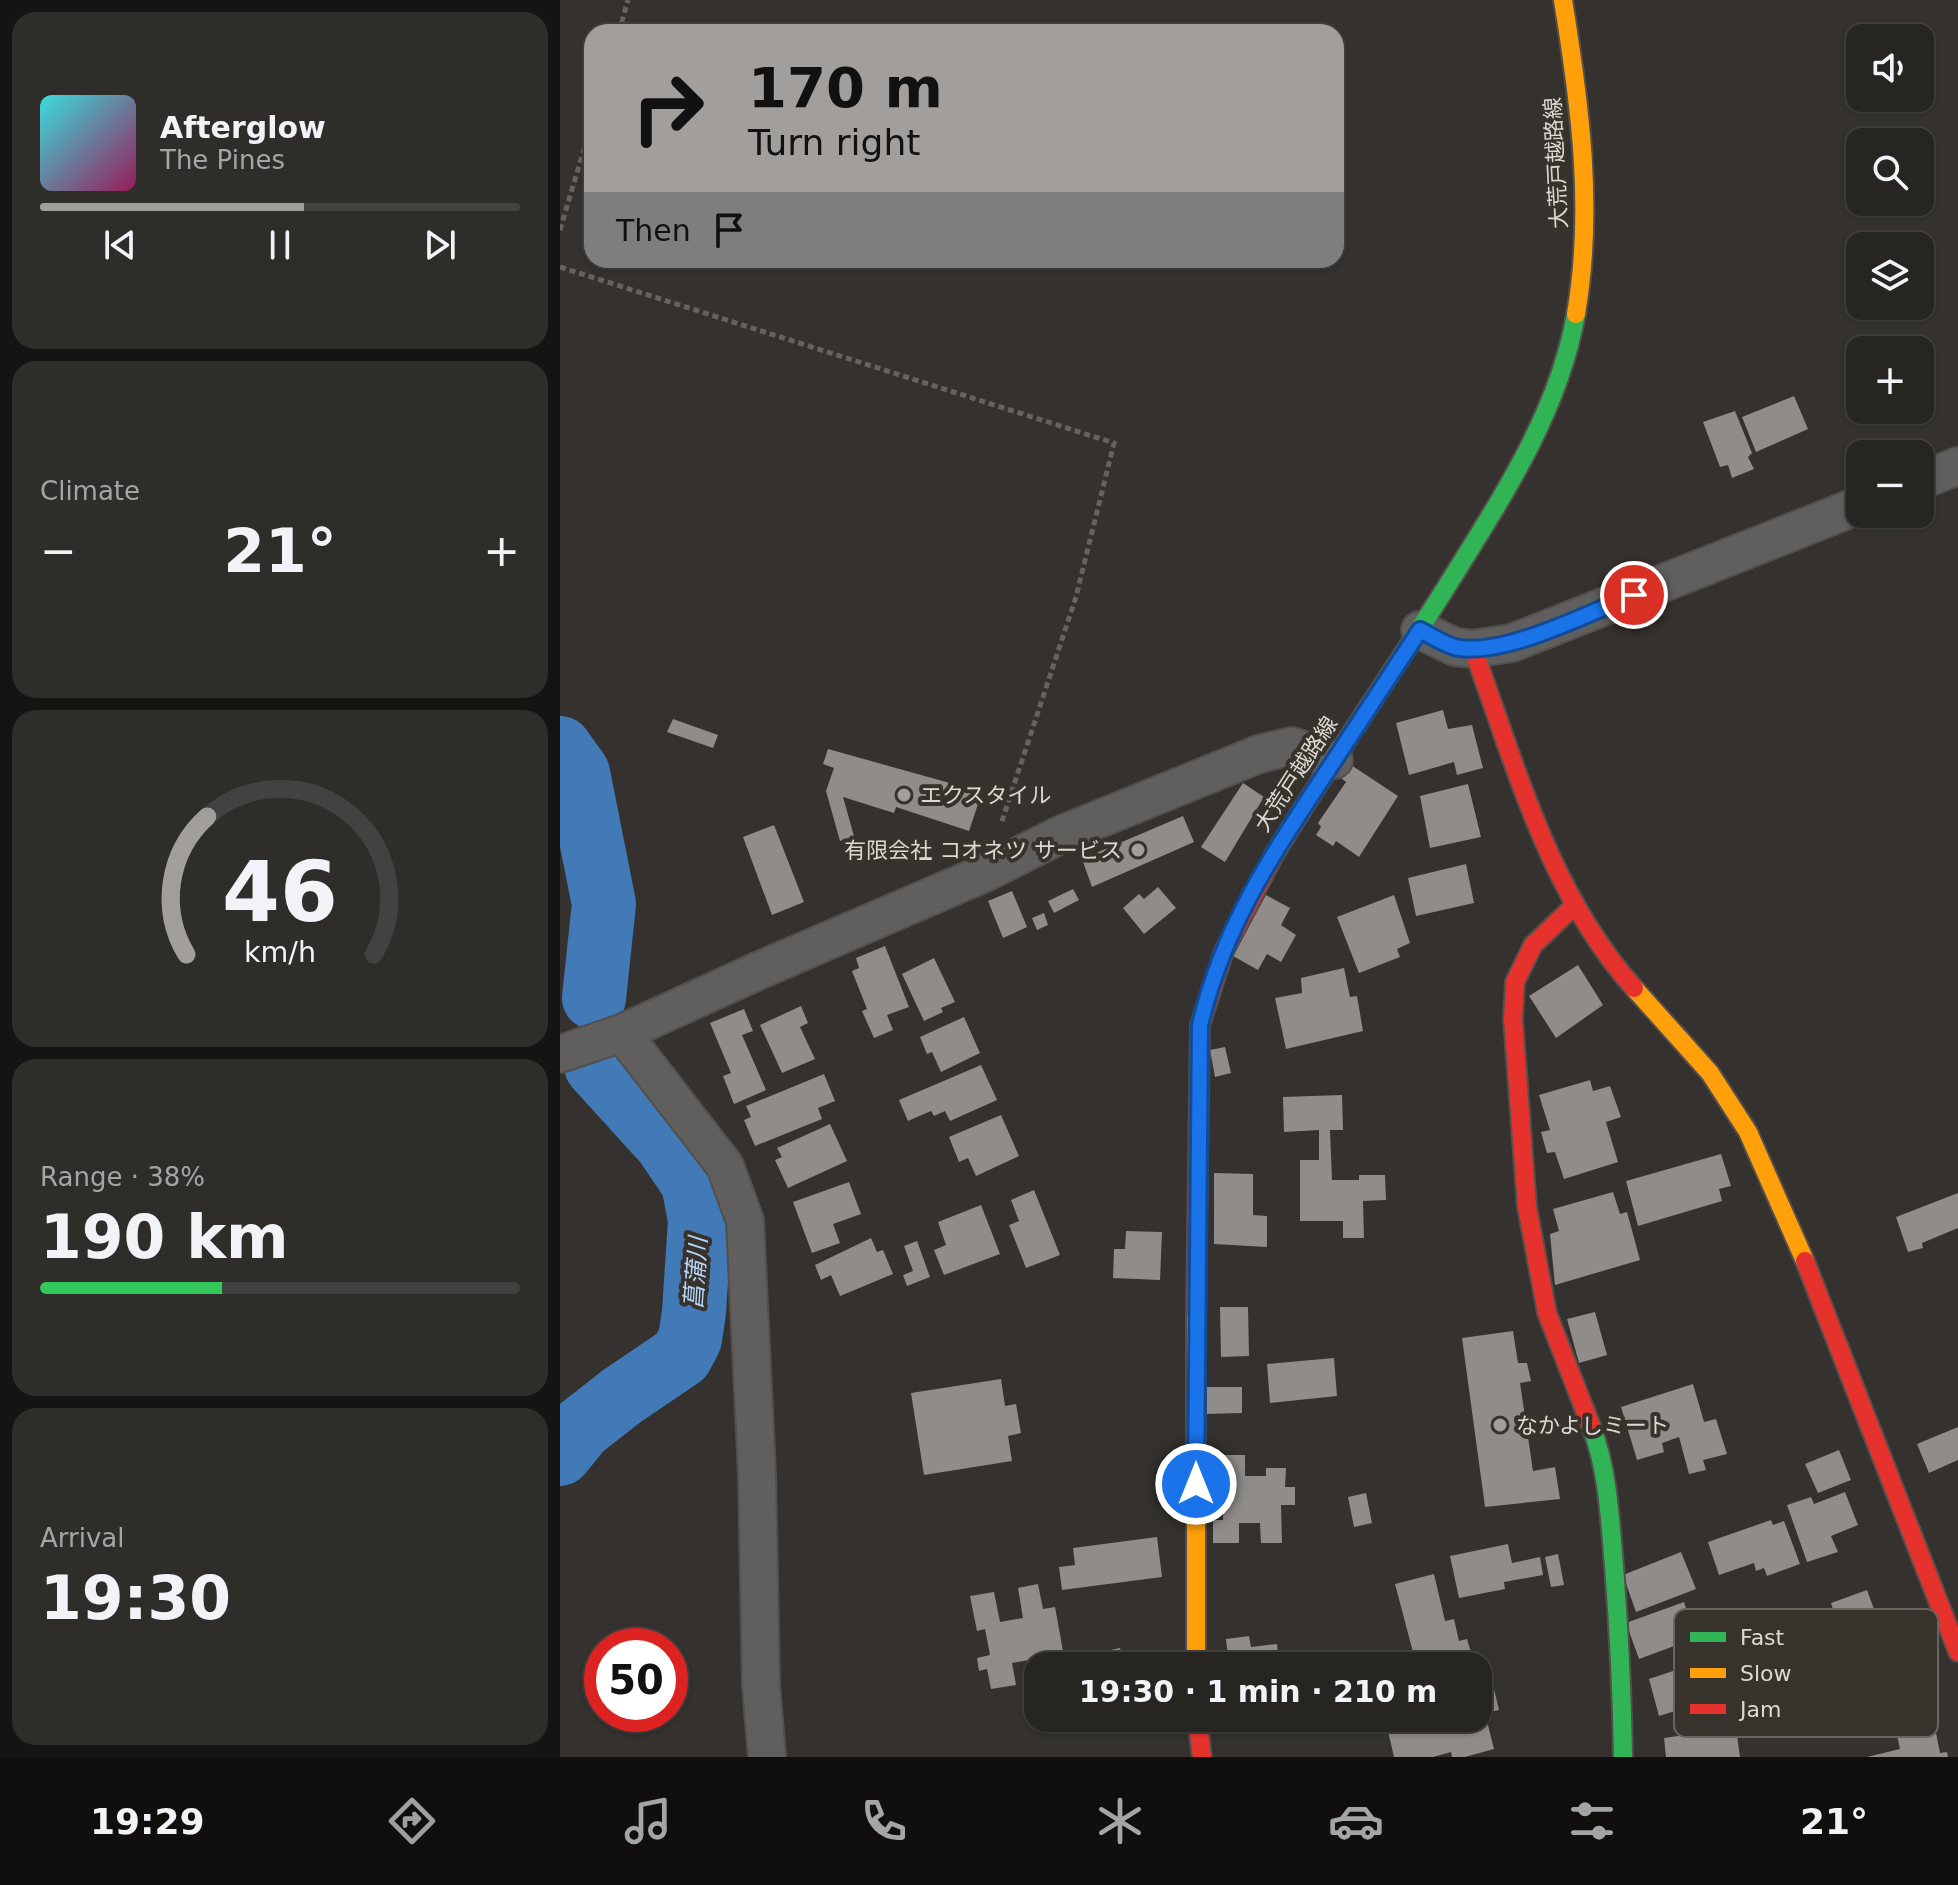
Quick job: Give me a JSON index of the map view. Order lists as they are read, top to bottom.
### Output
{
  "streets": {
    "street": ["大荒戸越路線"]
  },
  "water": ["菖蒲川"],
  "places": ["エクスタイル", "有限会社 コオネツ サービス", "なかよしミート"],
  "legend": ["Fast", "Slow", "Jam"],
  "page": {
    "map_buttons": ["+", "−"],
    "turn": ["170 m", "Turn right"],
    "song": ["Afterglow", "The Pines"],
    "then": "Then",
    "tile": [
      "Climate",
      ["Range · 38%", "190 km"],
      ["Arrival", "19:30"]
    ],
    "heat": ["−", "21°", "+"],
    "limit": "50",
    "trip": "19:30 · 1 min · 210 m",
    "tabs": ["19:29", "21°"],
    "gauge": ["46", "km/h"]
  }
}
